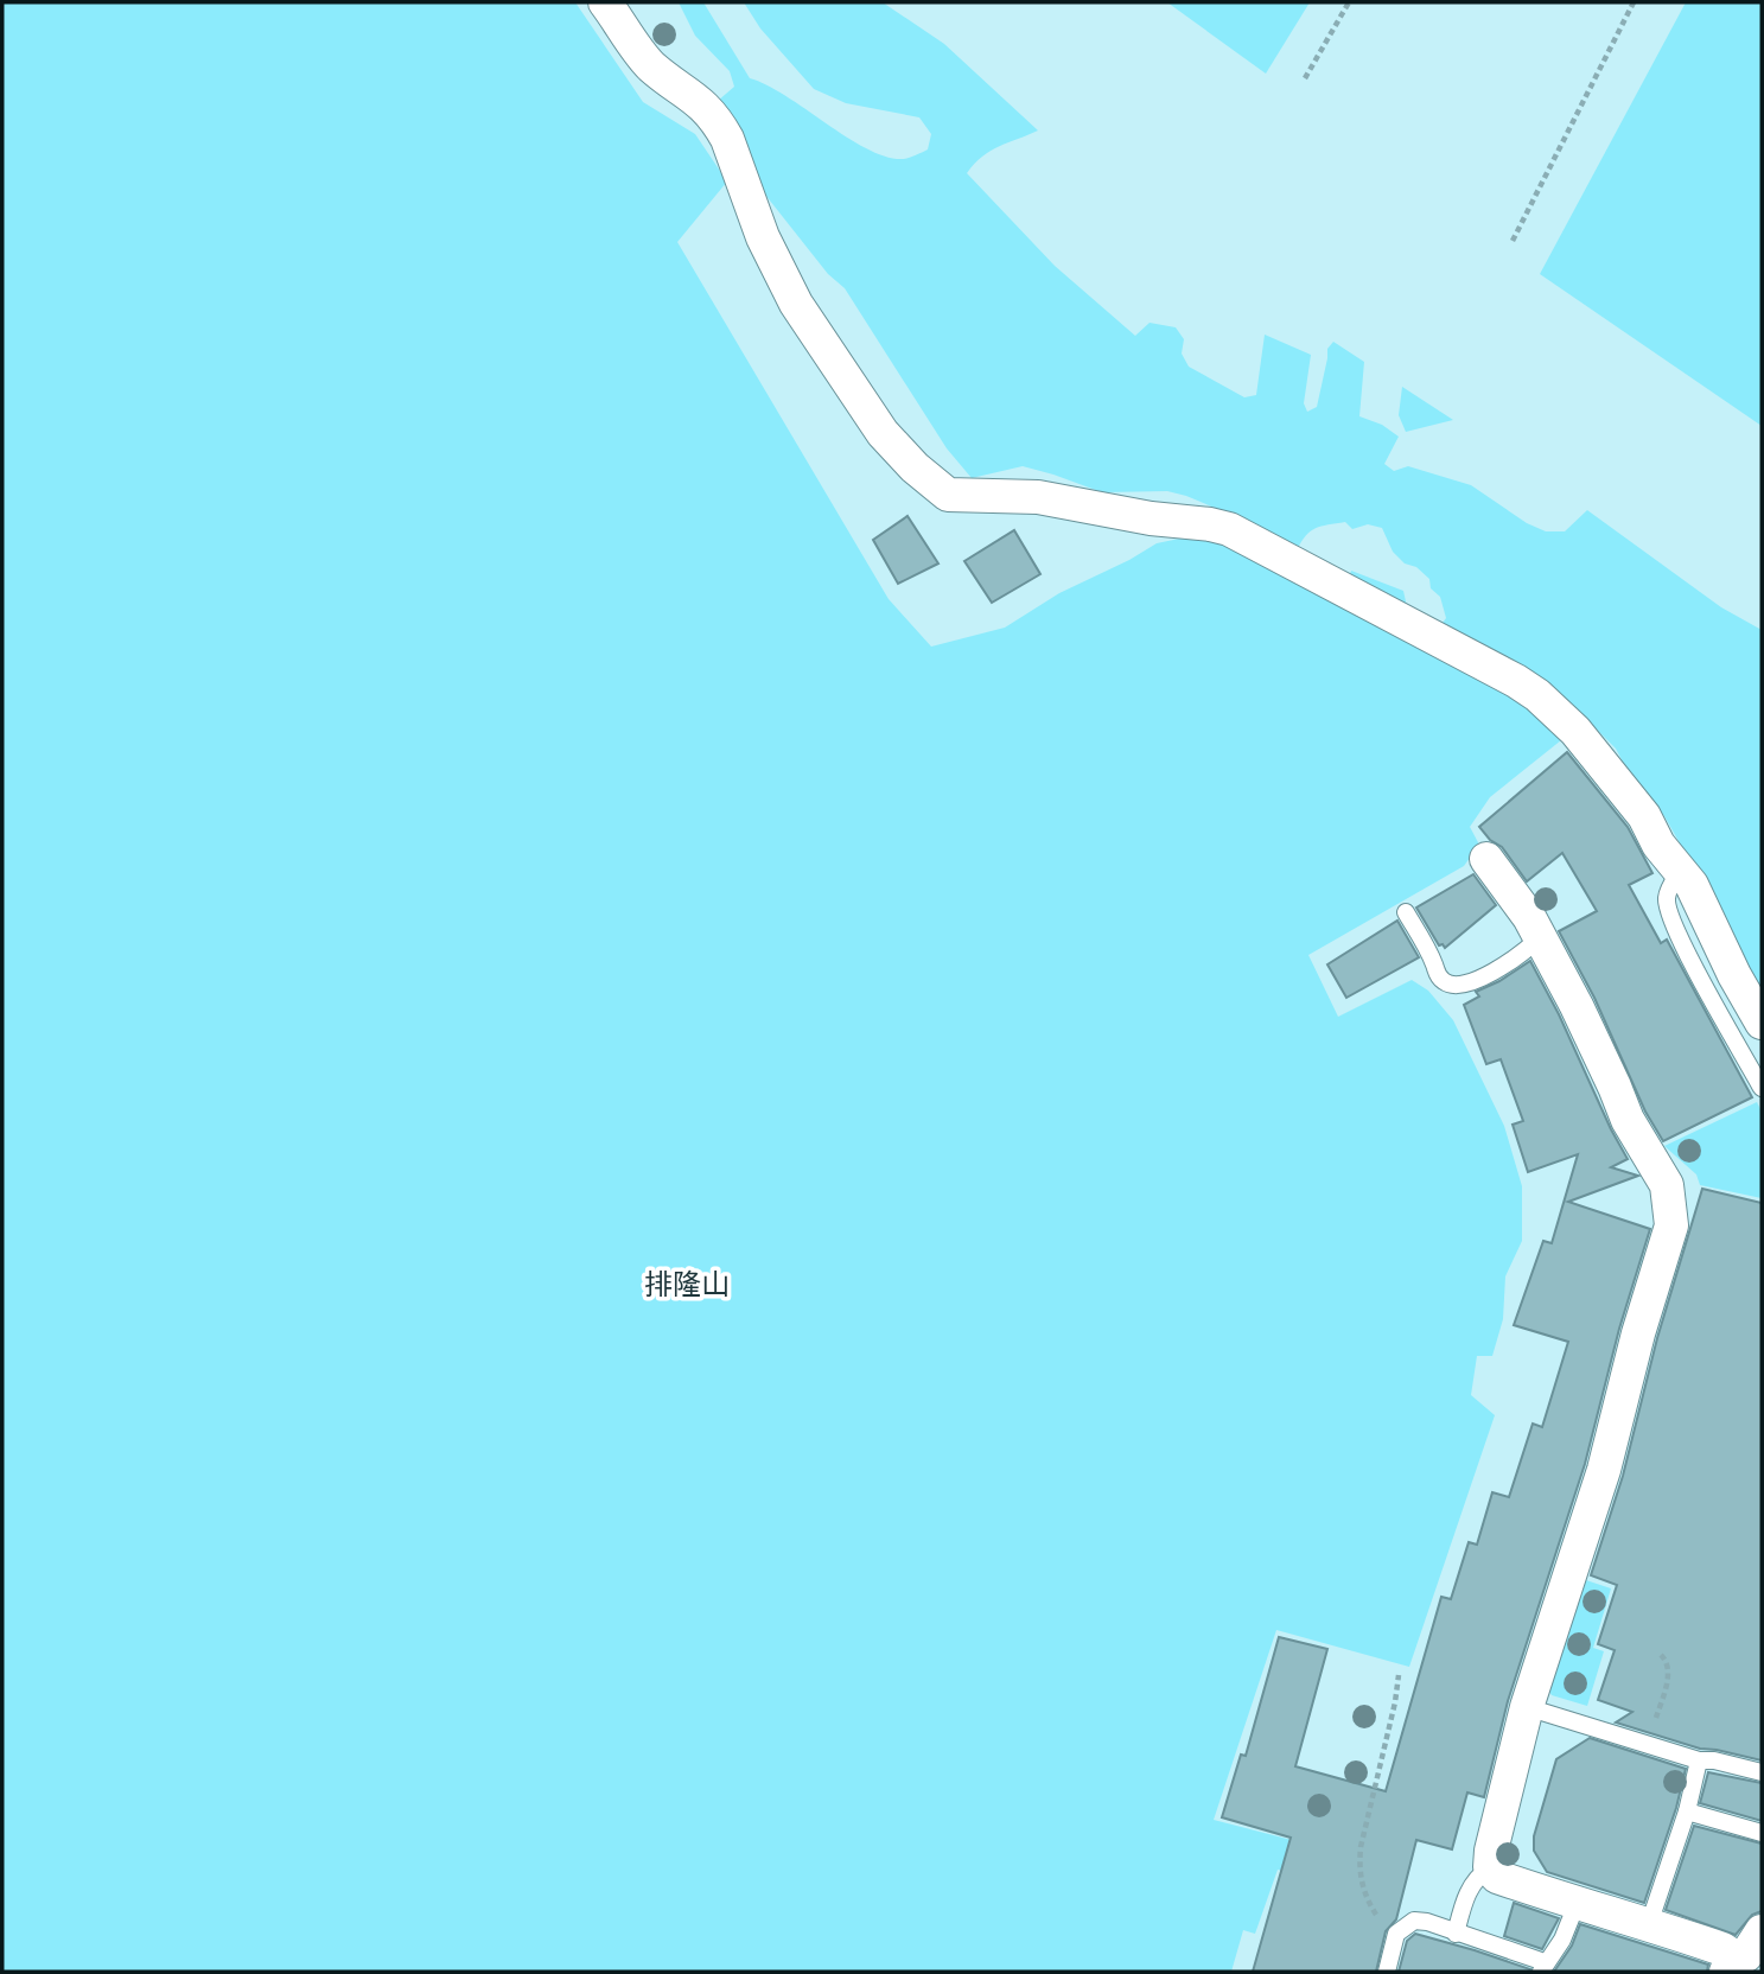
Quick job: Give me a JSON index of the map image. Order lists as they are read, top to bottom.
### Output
{
  "parks": ["排隆山"]
}
